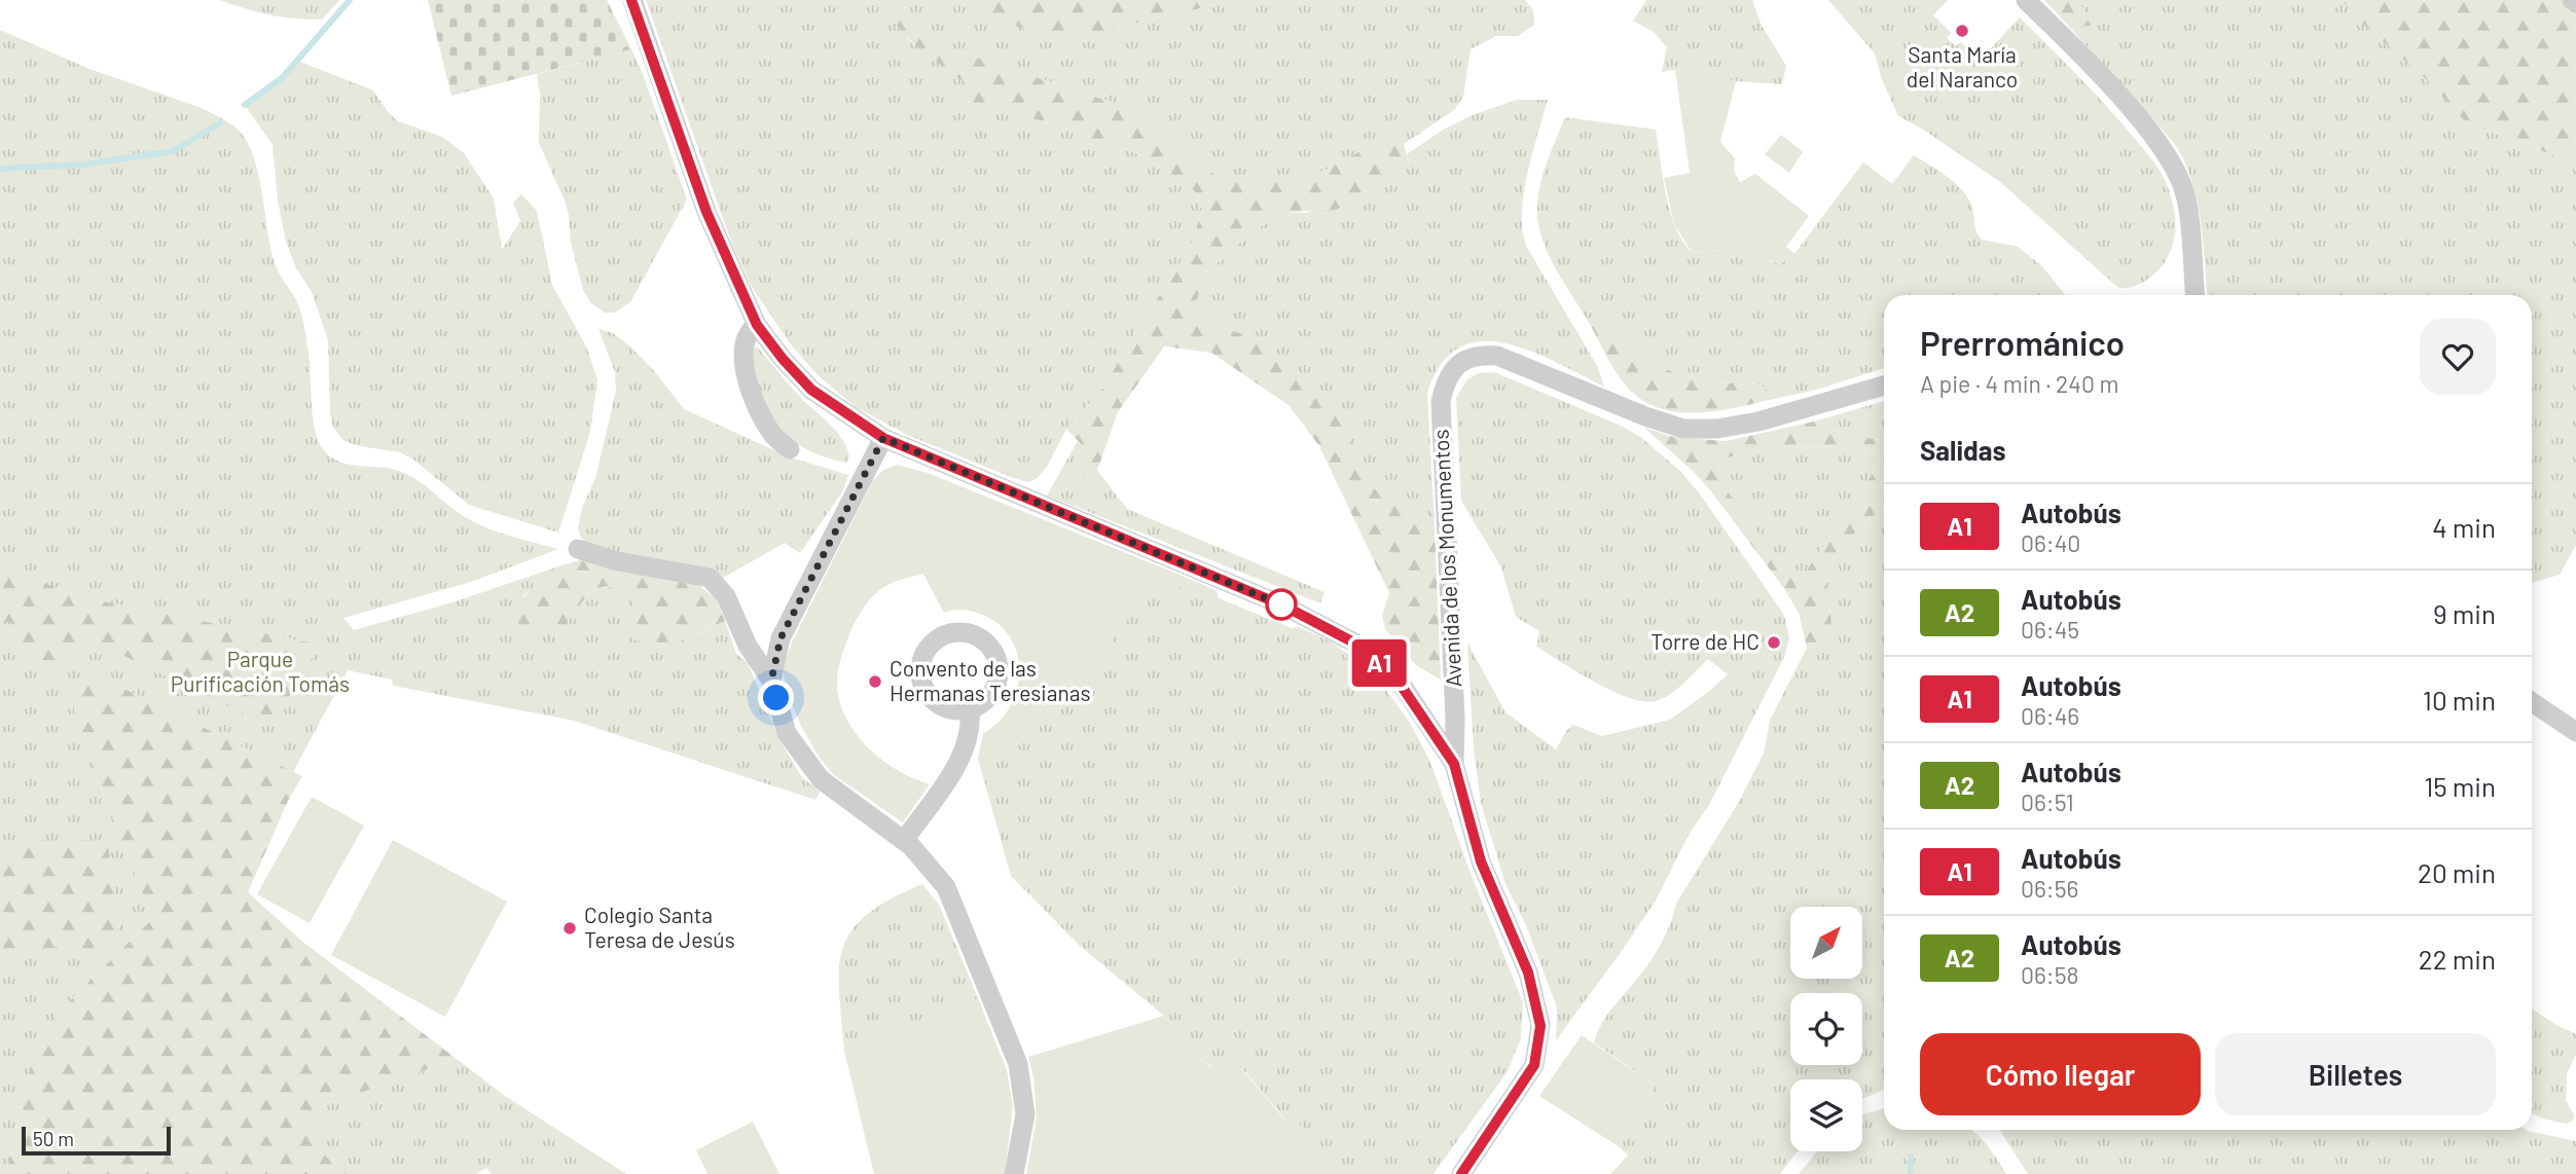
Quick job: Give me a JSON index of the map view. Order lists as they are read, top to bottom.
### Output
{
  "streets": {
    "street": ["Avenida de los Monumentos"]
  },
  "parks": ["Parque Purificación Tomás"],
  "places": [
    "Santa María del Naranco",
    "Torre de HC",
    "Convento de las Hermanas Teresianas",
    "Colegio Santa Teresa de Jesús"
  ],
  "lines": ["bus line A1"],
  "scale_bar": "50 m",
  "north": "top right",
  "page": {
    "on_map": "A1",
    "heading": [
      ["Prerrománico", "A pie · 4 min · 240 m"],
      "Salidas"
    ],
    "list": [
      {
        "mark": "A1",
        "name": "Autobús",
        "note": "06:40",
        "value": "4 min"
      },
      {
        "mark": "A2",
        "name": "Autobús",
        "note": "06:45",
        "value": "9 min"
      },
      {
        "mark": "A1",
        "name": "Autobús",
        "note": "06:46",
        "value": "10 min"
      },
      {
        "mark": "A2",
        "name": "Autobús",
        "note": "06:51",
        "value": "15 min"
      },
      {
        "mark": "A1",
        "name": "Autobús",
        "note": "06:56",
        "value": "20 min"
      },
      {
        "mark": "A2",
        "name": "Autobús",
        "note": "06:58",
        "value": "22 min"
      }
    ],
    "buttons": ["Cómo llegar", "Billetes"],
    "scale": "50 m"
  }
}
